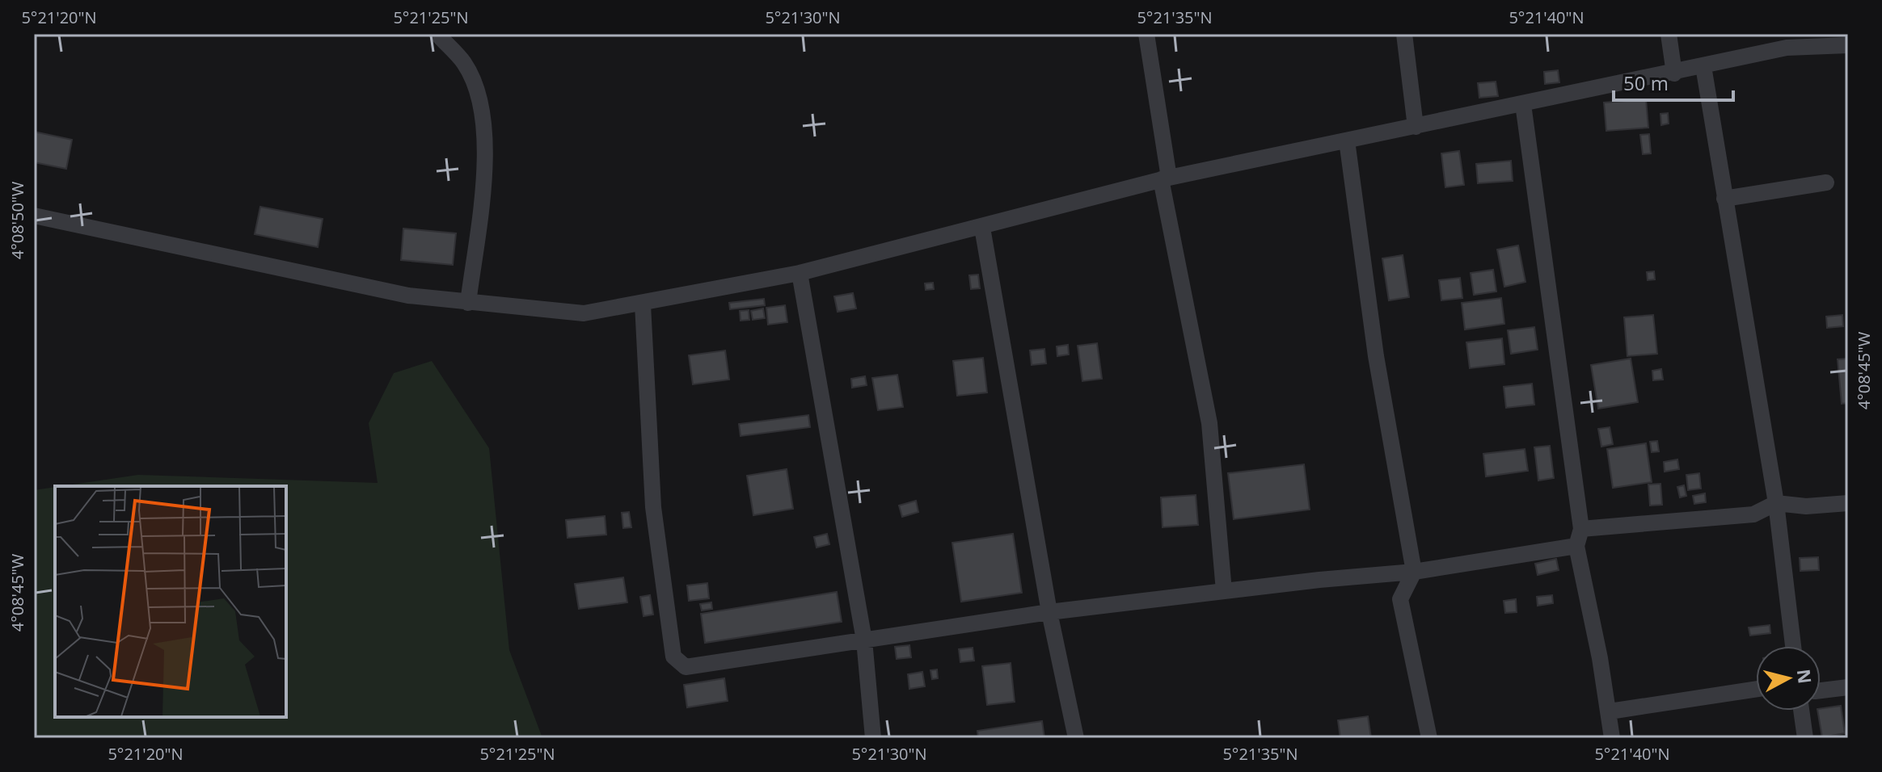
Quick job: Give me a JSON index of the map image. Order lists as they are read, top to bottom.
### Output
{
  "scale_bar": "50 m",
  "north": "right",
  "coordinates": [
    "5°21'20\"N",
    "5°21'25\"N",
    "5°21'30\"N",
    "5°21'35\"N",
    "5°21'40\"N",
    "4°08'50\"W",
    "4°08'45\"W"
  ]
}
